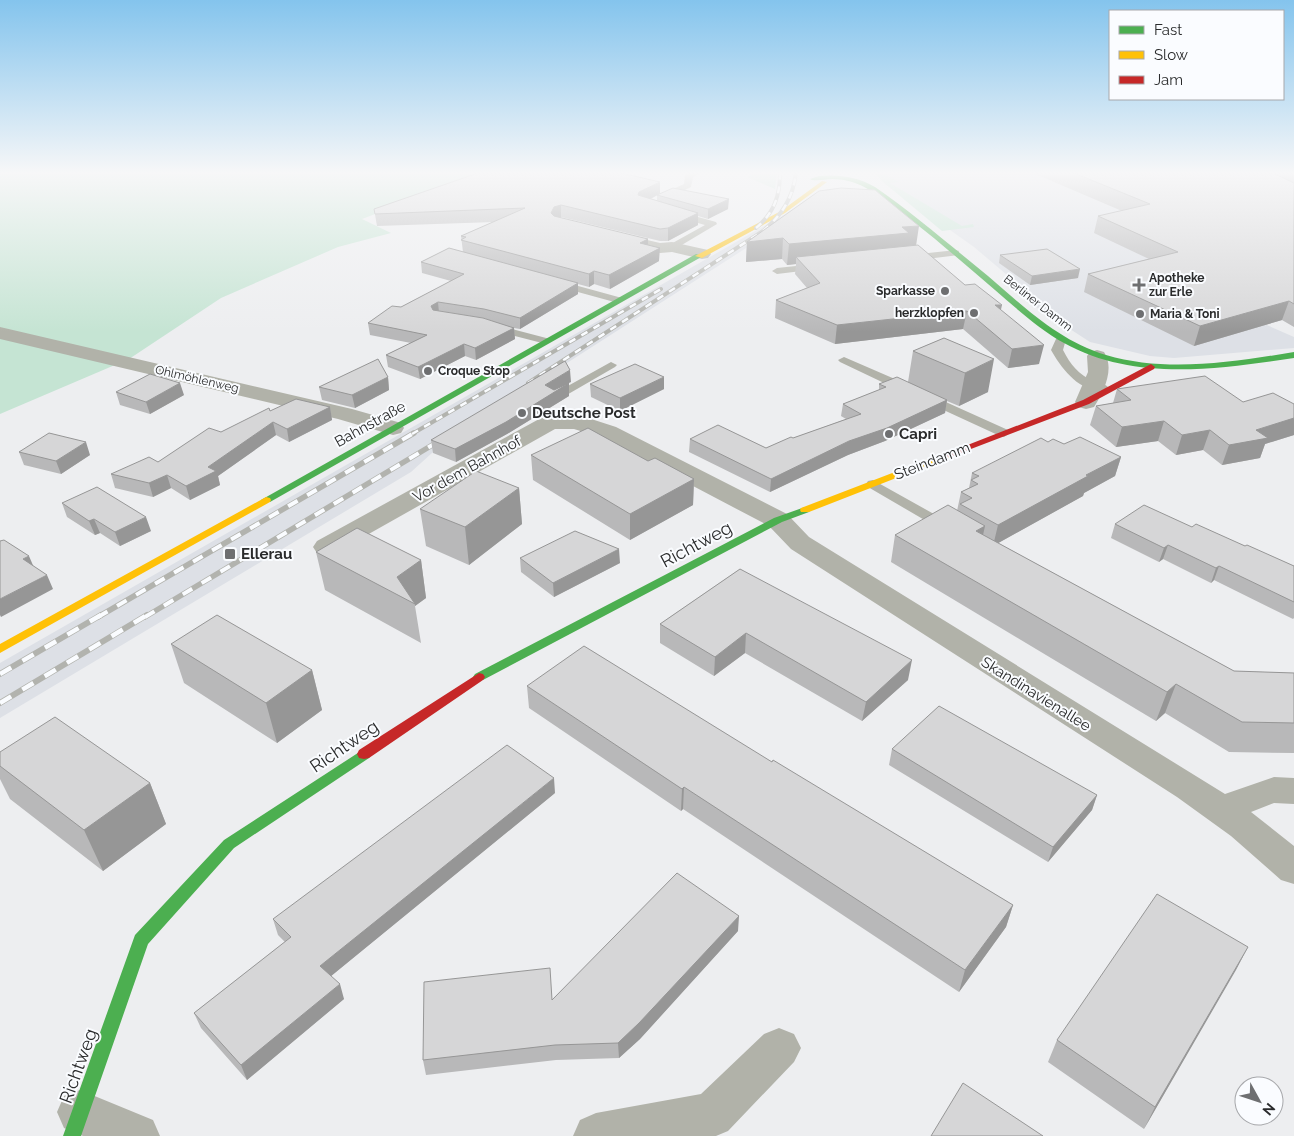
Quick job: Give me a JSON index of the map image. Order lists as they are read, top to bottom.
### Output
{
  "streets": {
    "main road": [
      "Berliner Damm",
      "Bahnstraße",
      "Steindamm",
      "Richtweg"
    ],
    "street": ["Ohlmöhlenweg", "Vor dem Bahnhof", "Skandinavienallee"]
  },
  "crossings": [
    ["Berliner Damm", "Steindamm"],
    ["Ohlmöhlenweg", "Bahnstraße"],
    ["Steindamm", "Vor dem Bahnhof"],
    ["Steindamm", "Richtweg"],
    ["Steindamm", "Skandinavienallee"],
    ["Vor dem Bahnhof", "Richtweg"],
    ["Vor dem Bahnhof", "Skandinavienallee"],
    ["Richtweg", "Skandinavienallee"]
  ],
  "places": {
    "health": ["Apotheke zur Erle"],
    "other": [
      "Sparkasse",
      "herzklopfen",
      "Maria & Toni",
      "Croque Stop",
      "Deutsche Post",
      "Capri"
    ],
    "transit": ["Ellerau"]
  },
  "legend": ["Fast", "Slow", "Jam"],
  "north": "bottom right"
}
